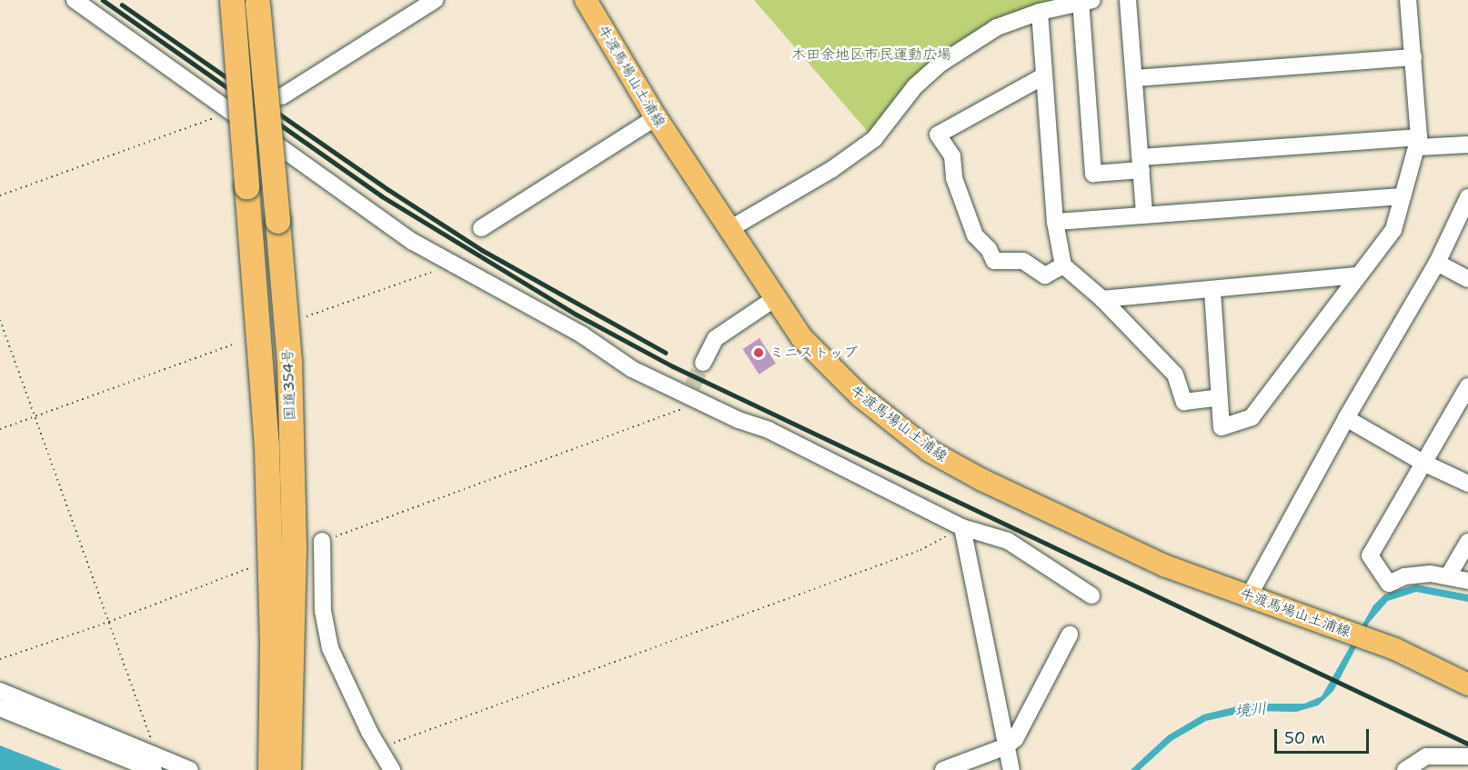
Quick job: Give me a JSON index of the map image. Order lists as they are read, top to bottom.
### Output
{
  "streets": {
    "highway": ["国道354号"],
    "main road": ["牛渡馬場山土浦線"]
  },
  "water": ["境川"],
  "parks": ["木田余地区市民運動広場"],
  "places": ["ミニストップ"],
  "scale_bar": "50 m"
}
